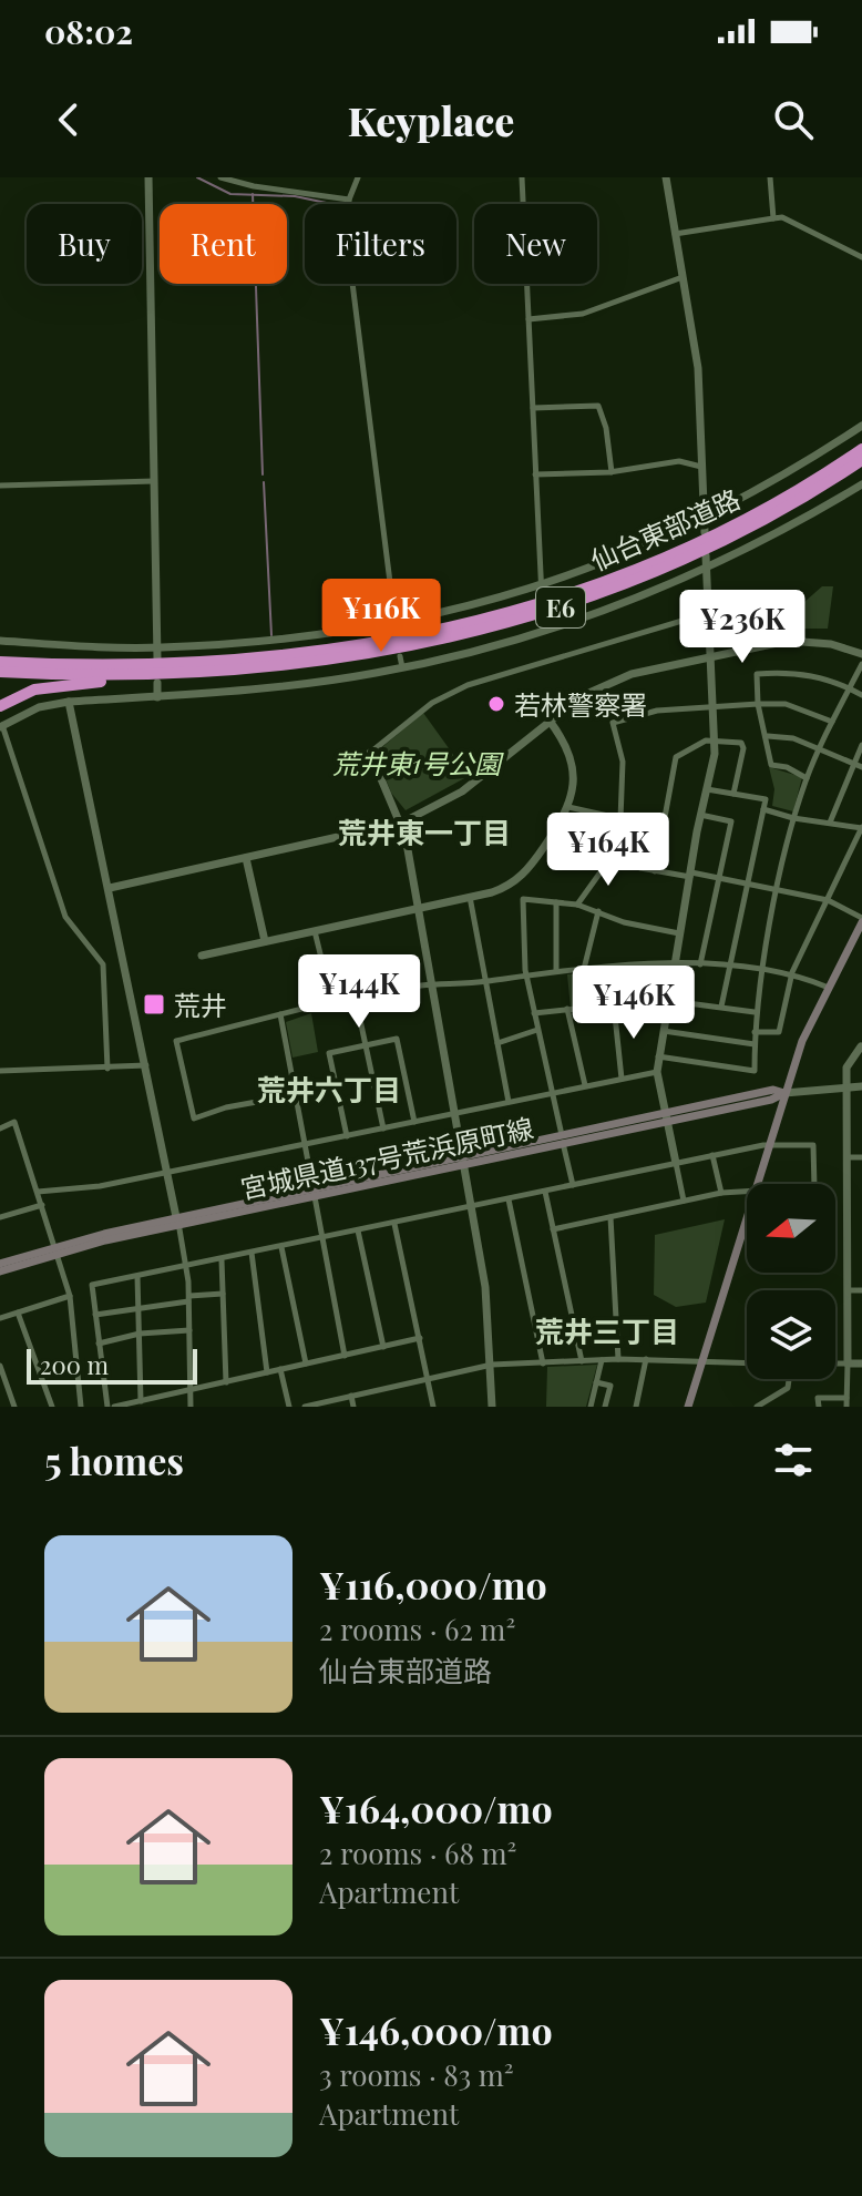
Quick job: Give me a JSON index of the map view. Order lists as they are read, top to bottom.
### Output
{
  "streets": {
    "highway": ["仙台東部道路", "E6"],
    "main road": ["宮城県道137号荒浜原町線"]
  },
  "districts": ["荒井東一丁目", "荒井六丁目", "荒井三丁目"],
  "parks": ["荒井東1号公園"],
  "places": {
    "other": ["若林警察署"],
    "transit": ["荒井"]
  },
  "scale_bar": "200 m",
  "north": "left",
  "page": {
    "status": "08:02",
    "header": "Keyplace",
    "chip": [
      "Buy",
      "Rent",
      "Filters",
      "New"
    ],
    "price": [
      "¥116K",
      "¥236K",
      "¥164K",
      "¥144K",
      "¥146K"
    ],
    "scale": "200 m",
    "heading": "5 homes",
    "list": [
      {
        "name": "¥116,000/mo",
        "note": "2 rooms · 62 m² · 仙台東部道路"
      },
      {
        "name": "¥164,000/mo",
        "note": "2 rooms · 68 m² · Apartment"
      },
      {
        "name": "¥146,000/mo",
        "note": "3 rooms · 83 m² · Apartment"
      }
    ]
  }
}
